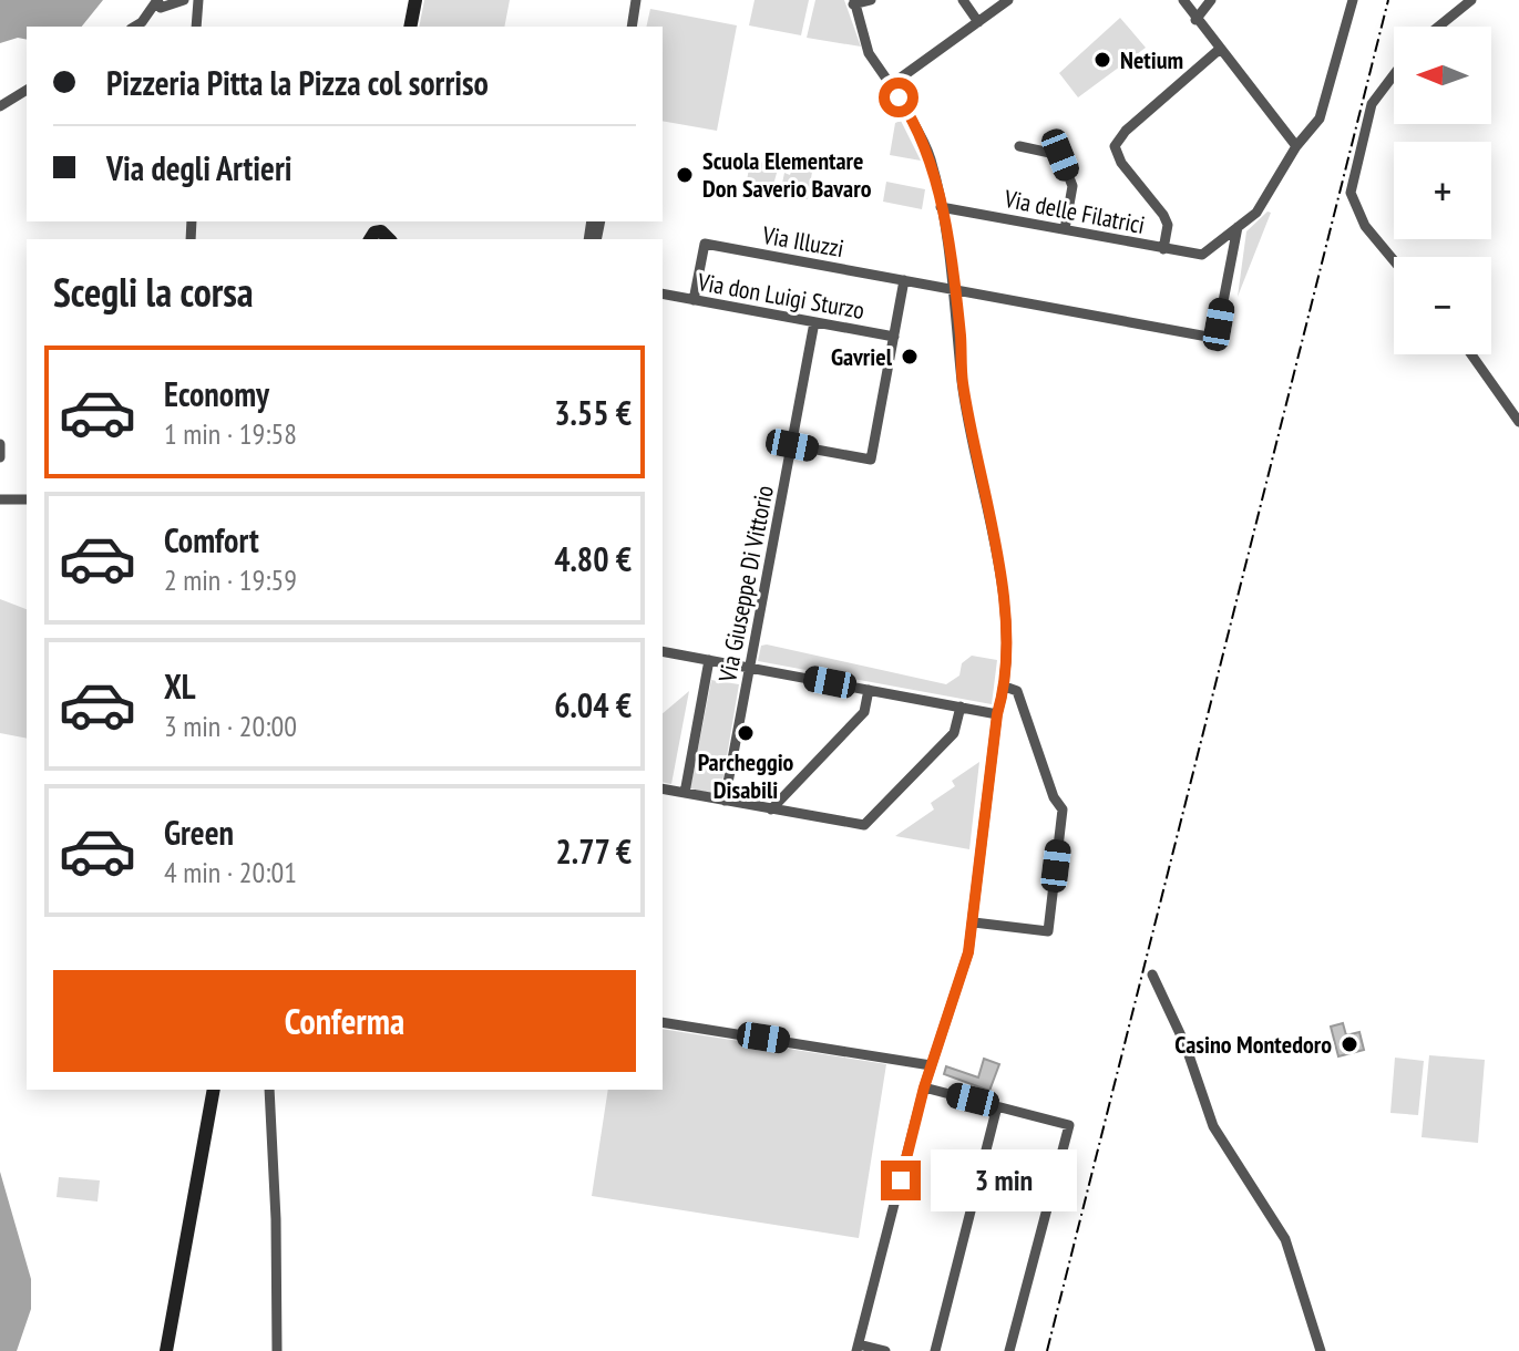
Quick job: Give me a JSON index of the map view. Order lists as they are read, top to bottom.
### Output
{
  "streets": {
    "street": [
      "Via delle Filatrici",
      "Via Illuzzi",
      "Via don Luigi Sturzo",
      "Via Giuseppe Di Vittorio"
    ]
  },
  "crossings": [
    ["Via delle Filatrici", "Via Illuzzi"],
    ["Via Illuzzi", "Via don Luigi Sturzo"],
    ["Via don Luigi Sturzo", "Via Giuseppe Di Vittorio"]
  ],
  "places": [
    "Netium",
    "Scuola Elementare Don Saverio Bavaro",
    "Gavriel",
    "Parcheggio Disabili",
    "Casino Montedoro"
  ],
  "north": "left",
  "page": {
    "map_buttons": ["+", "−"],
    "banner": ["Pizzeria Pitta la Pizza col sorriso", "Via degli Artieri"],
    "heading": "Scegli la corsa",
    "list": [
      {
        "name": "Economy",
        "note": "1 min · 19:58",
        "value": "3.55 €"
      },
      {
        "name": "Comfort",
        "note": "2 min · 19:59",
        "value": "4.80 €"
      },
      {
        "name": "XL",
        "note": "3 min · 20:00",
        "value": "6.04 €"
      },
      {
        "name": "Green",
        "note": "4 min · 20:01",
        "value": "2.77 €"
      }
    ],
    "buttons": "Conferma",
    "bubble": "3 min"
  }
}
